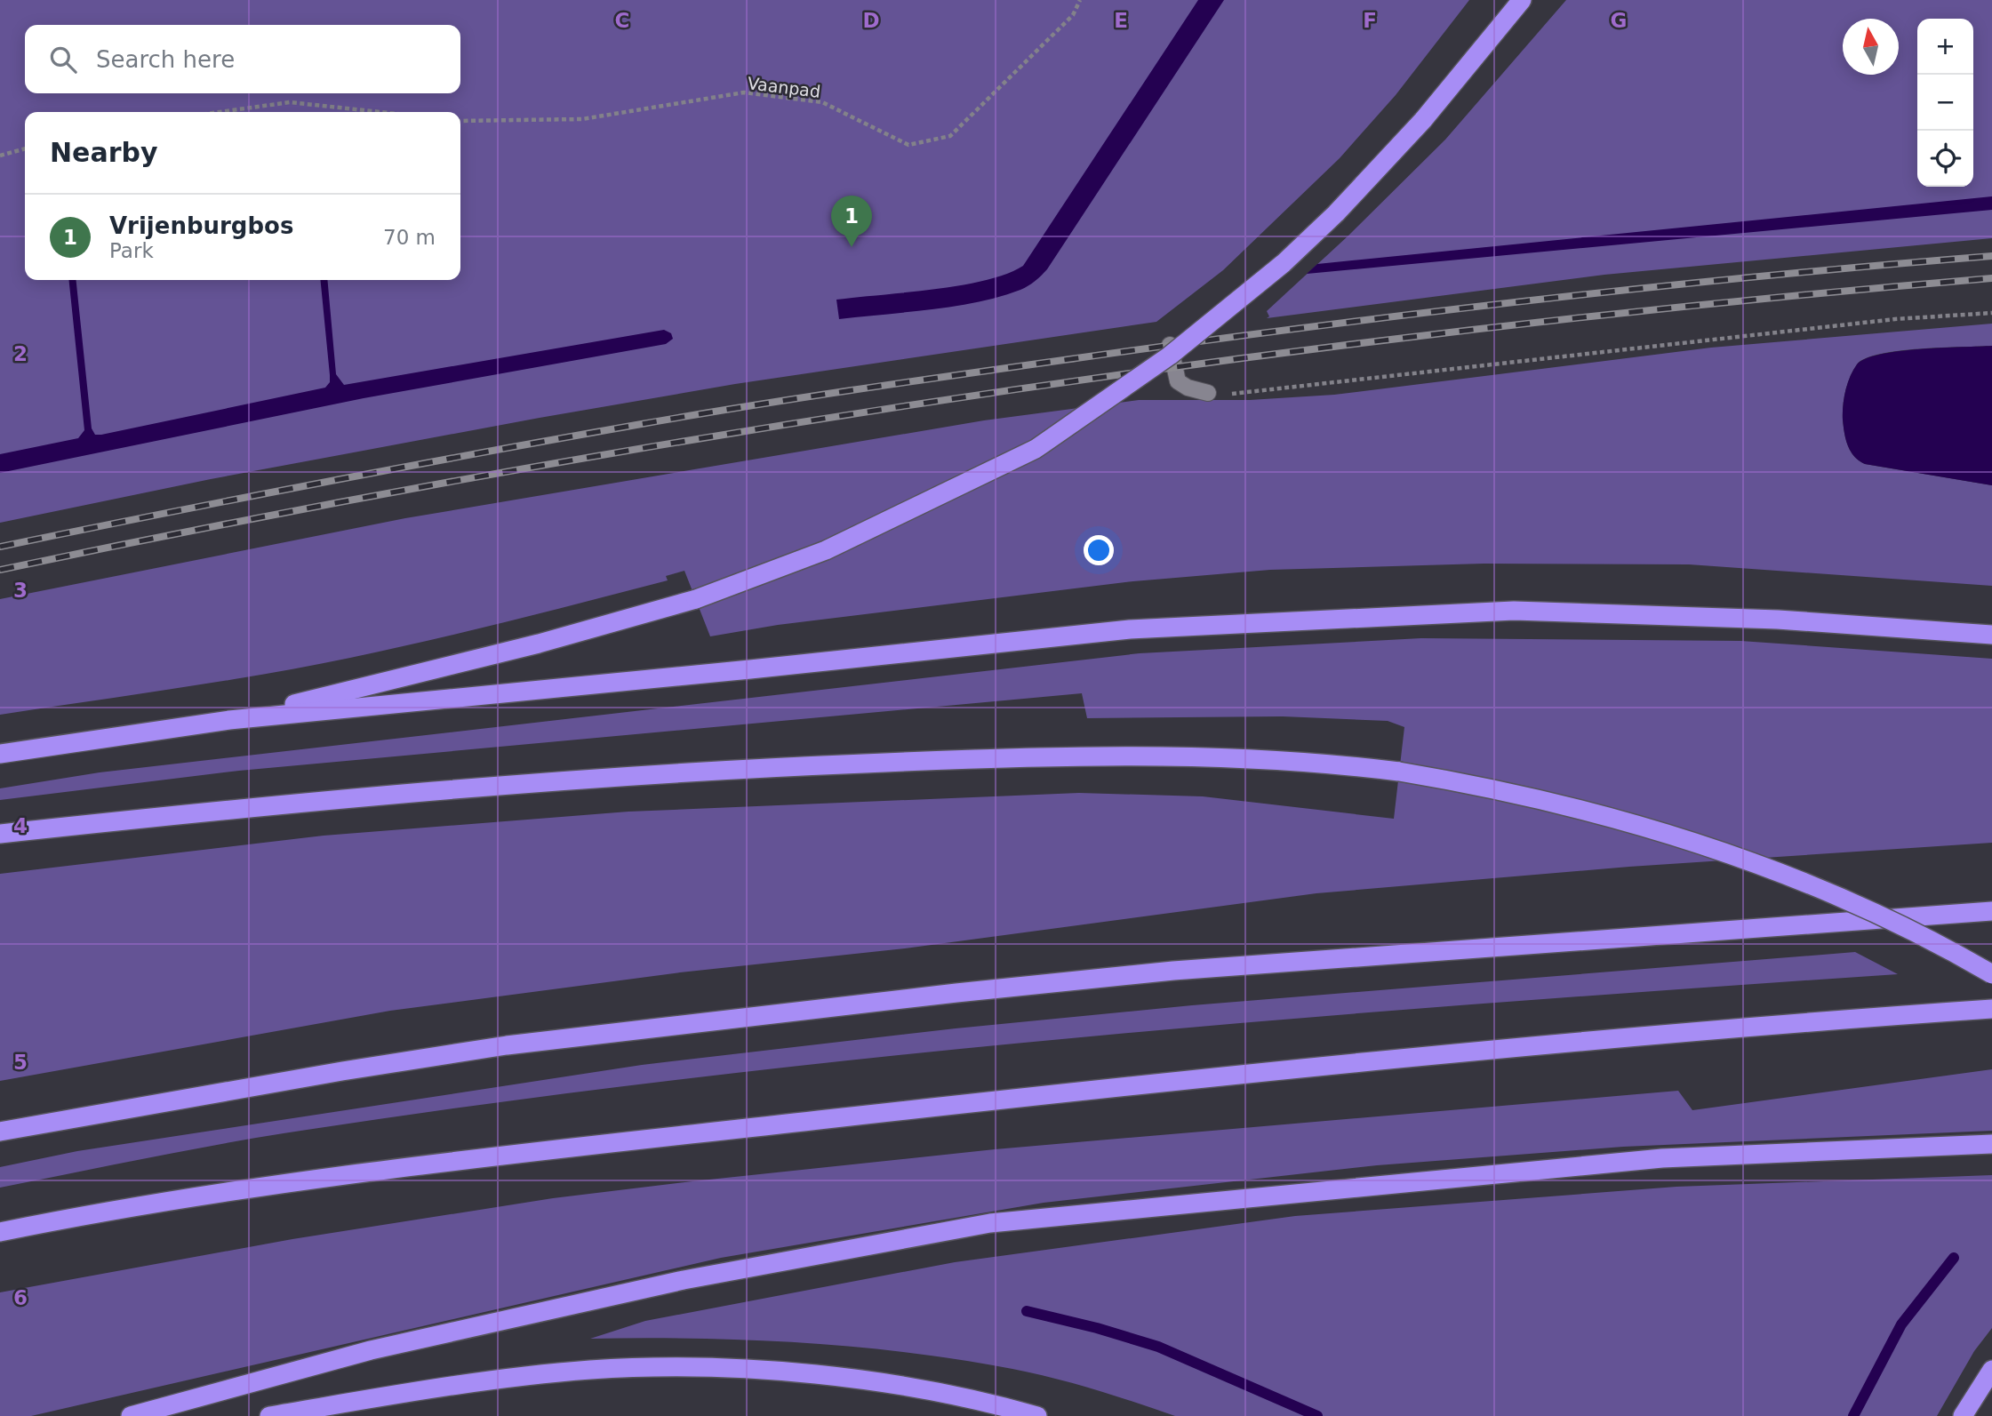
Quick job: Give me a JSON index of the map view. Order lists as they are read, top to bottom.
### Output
{
  "streets": {
    "path": ["Vaanpad"]
  },
  "north": "top",
  "page": {
    "map_buttons": ["+", "−"],
    "search": "Search here",
    "heading": "Nearby",
    "list": [
      {
        "mark": "1",
        "name": "Vrijenburgbos",
        "note": "Park",
        "value": "70 m"
      }
    ],
    "pins": "1"
  },
  "grid": {
    "columns": [
      "C",
      "D",
      "E",
      "F",
      "G"
    ],
    "rows": [
      "2",
      "3",
      "4",
      "5",
      "6"
    ]
  }
}
